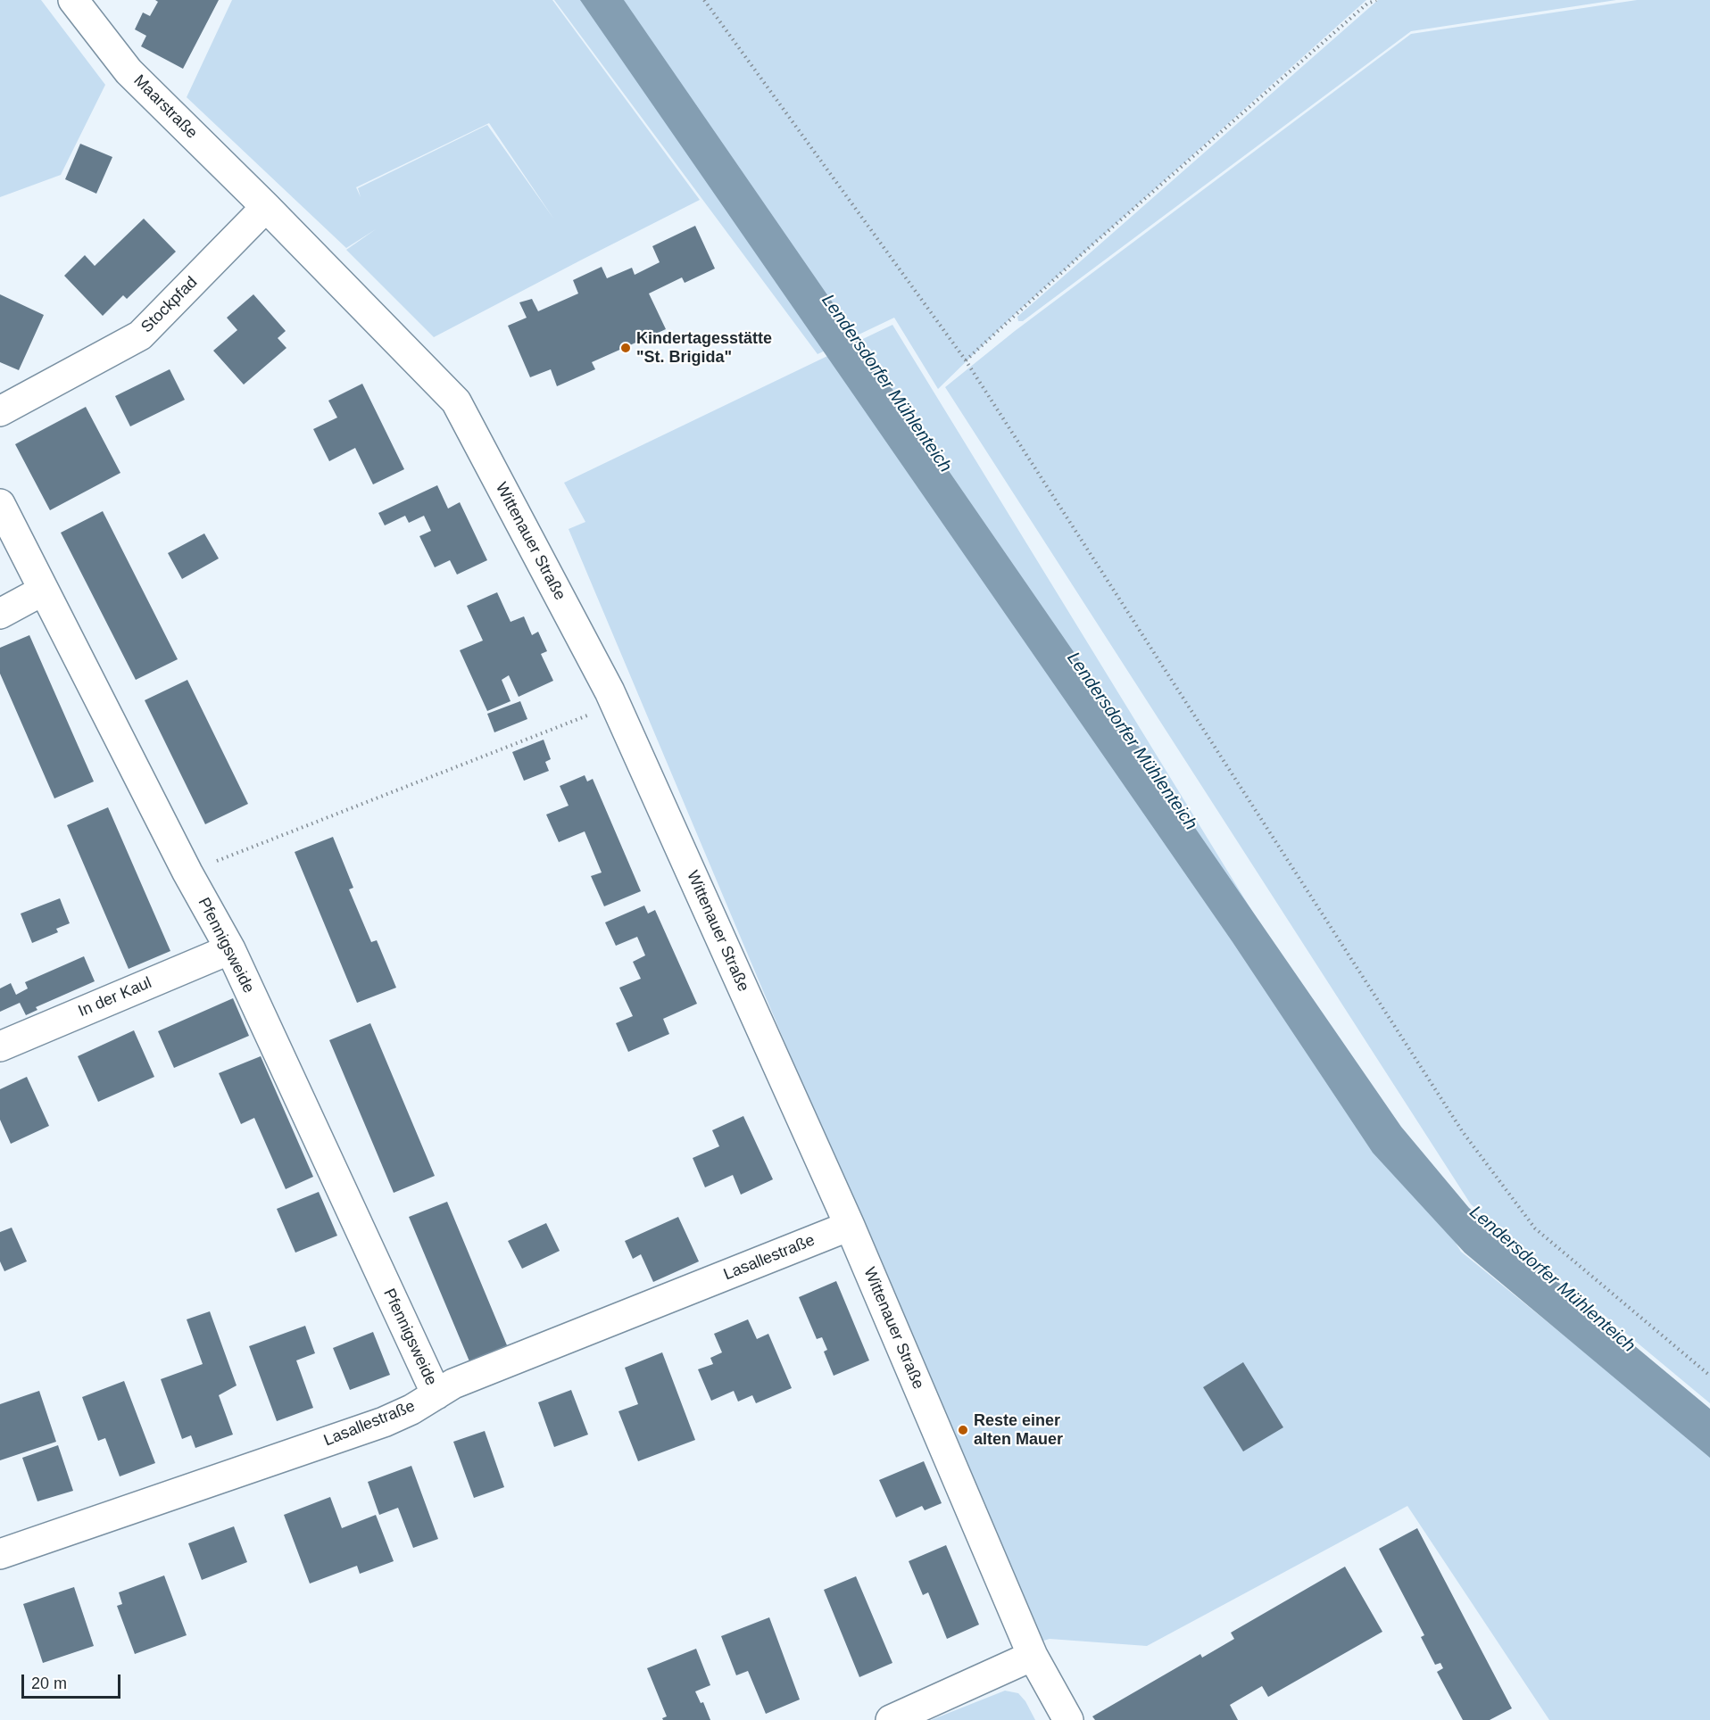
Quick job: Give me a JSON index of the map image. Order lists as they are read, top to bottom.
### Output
{
  "streets": {
    "street": [
      "Maarstraße",
      "Stockpfad",
      "Wittenauer Straße",
      "Pfennigsweide",
      "In der Kaul",
      "Lasallestraße"
    ]
  },
  "crossings": [
    ["Maarstraße", "Stockpfad"],
    ["Maarstraße", "Wittenauer Straße"],
    ["Stockpfad", "Wittenauer Straße"],
    ["Wittenauer Straße", "Lasallestraße"],
    ["Pfennigsweide", "In der Kaul"],
    ["Pfennigsweide", "Lasallestraße"]
  ],
  "water": ["Lendersdorfer Mühlenteich"],
  "places": ["Kindertagesstätte \"St. Brigida\"", "Reste einer alten Mauer"],
  "scale_bar": "20 m"
}
